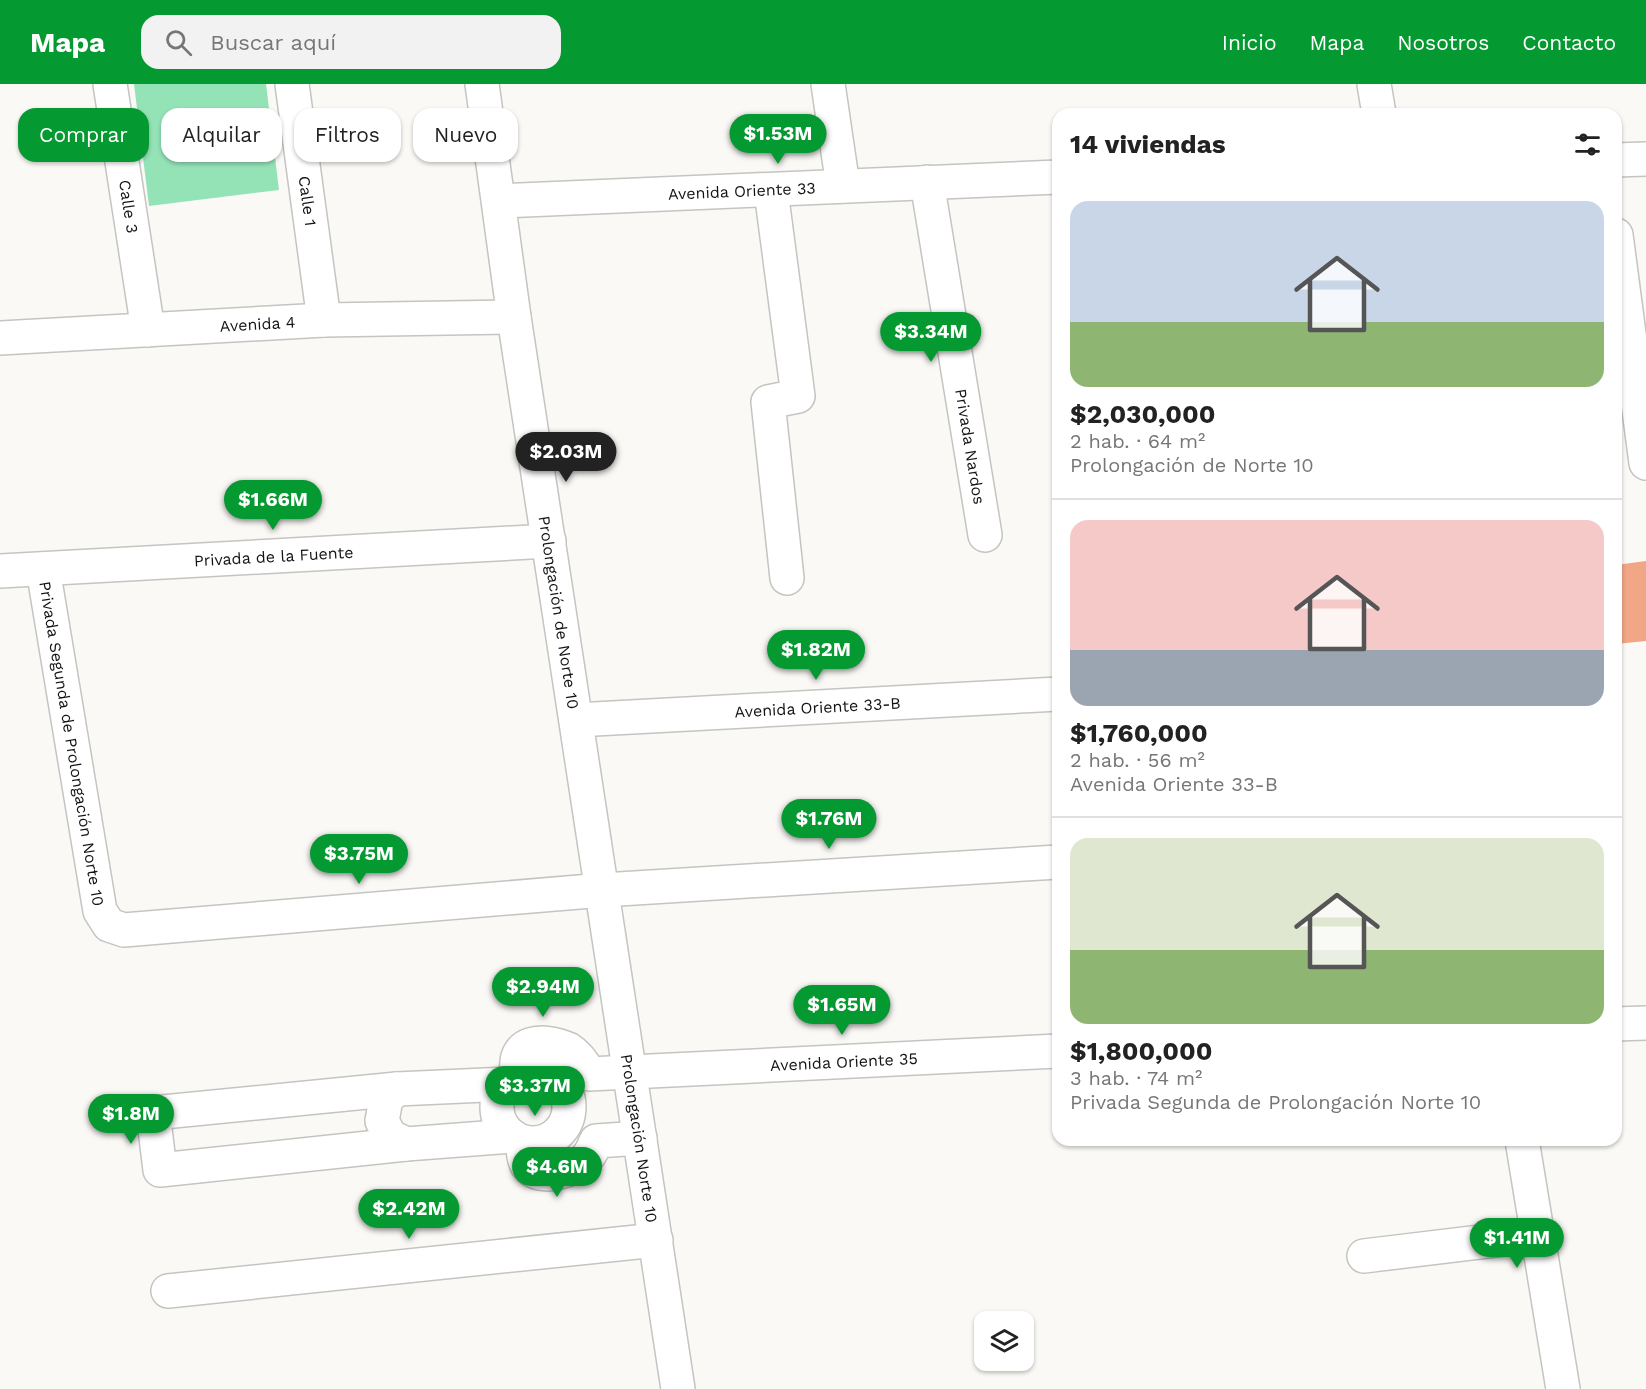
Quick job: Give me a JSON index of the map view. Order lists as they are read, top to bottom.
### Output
{
  "streets": {
    "street": [
      "Avenida Oriente 33",
      "Calle 1",
      "Calle 3",
      "Avenida 4",
      "Privada Nardos",
      "Privada de la Fuente",
      "Prolongación de Norte 10",
      "Avenida Oriente 33-B",
      "Privada Segunda de Prolongación Norte 10",
      "Avenida Oriente 35",
      "Prolongación Norte 10"
    ]
  },
  "crossings": [
    ["Avenida Oriente 33", "Privada Nardos"],
    ["Avenida Oriente 33", "Prolongación de Norte 10"],
    ["Calle 1", "Avenida 4"],
    ["Calle 3", "Avenida 4"],
    ["Avenida 4", "Prolongación de Norte 10"],
    ["Privada de la Fuente", "Prolongación de Norte 10"],
    ["Privada de la Fuente", "Privada Segunda de Prolongación Norte 10"],
    ["Prolongación de Norte 10", "Avenida Oriente 33-B"],
    ["Prolongación de Norte 10", "Privada Segunda de Prolongación Norte 10"],
    ["Prolongación de Norte 10", "Prolongación Norte 10"],
    ["Privada Segunda de Prolongación Norte 10", "Prolongación Norte 10"],
    ["Avenida Oriente 35", "Prolongación Norte 10"]
  ],
  "page": {
    "header": "Mapa",
    "search": "Buscar aquí",
    "nav": [
      "Inicio",
      "Mapa",
      "Nosotros",
      "Contacto"
    ],
    "chip": [
      "Comprar",
      "Alquilar",
      "Filtros",
      "Nuevo"
    ],
    "heading": "14 viviendas",
    "price": [
      "$1.53M",
      "$3.34M",
      "$2.03M",
      "$1.66M",
      "$1.82M",
      "$1.76M",
      "$3.75M",
      "$2.94M",
      "$1.65M",
      "$3.37M",
      "$1.8M",
      "$4.6M",
      "$2.42M",
      "$1.41M"
    ],
    "list": [
      {
        "name": "$2,030,000",
        "note": "2 hab. · 64 m² · Prolongación de Norte 10"
      },
      {
        "name": "$1,760,000",
        "note": "2 hab. · 56 m² · Avenida Oriente 33-B"
      },
      {
        "name": "$1,800,000",
        "note": "3 hab. · 74 m² · Privada Segunda de Prolongación Norte 10"
      }
    ]
  }
}
